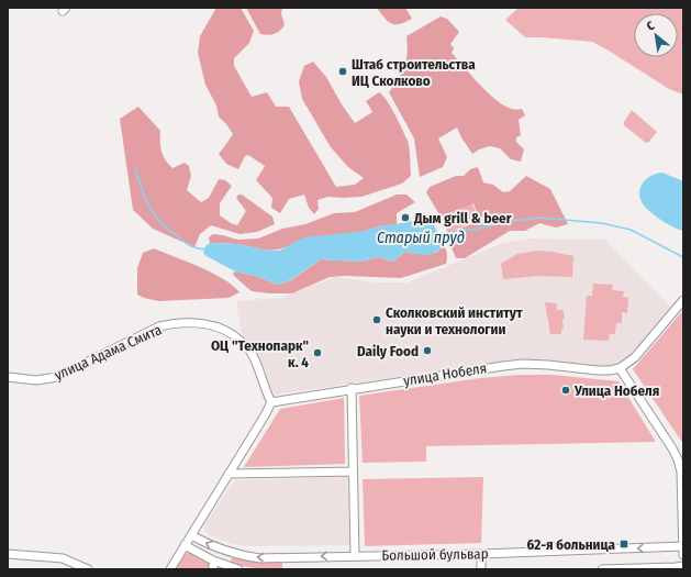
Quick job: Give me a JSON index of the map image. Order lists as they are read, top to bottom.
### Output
{
  "streets": {
    "street": ["улица Адама Смита", "улица Нобеля", "Большой бульвар"]
  },
  "crossings": [
    ["улица Адама Смита", "улица Нобеля"]
  ],
  "one_way": ["Большой бульвар"],
  "water": ["Старый пруд"],
  "places": {
    "other": [
      "Штаб строительства ИЦ Сколково",
      "Дым grill & beer",
      "Сколковский институт науки и технологии",
      "Daily Food",
      "ОЦ \"Технопарк\" к. 4",
      "Улица Нобеля"
    ],
    "transit": ["62-я больница"]
  },
  "north": "top left"
}
